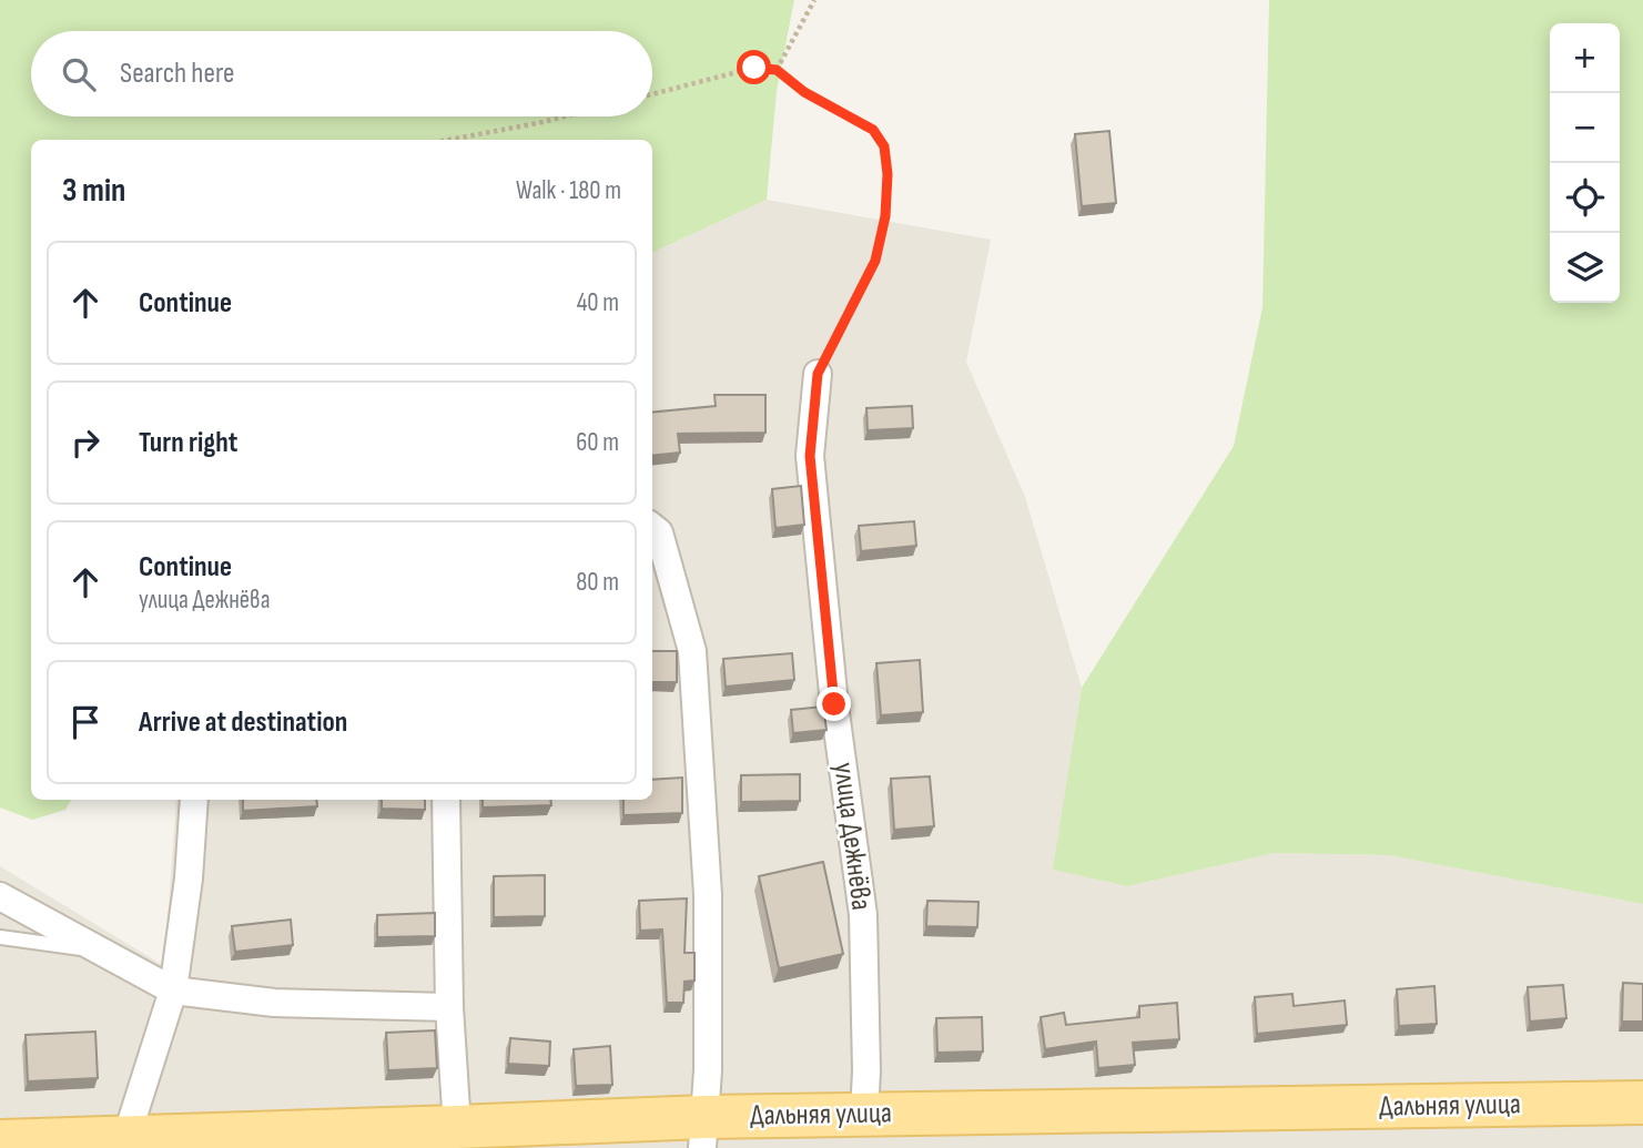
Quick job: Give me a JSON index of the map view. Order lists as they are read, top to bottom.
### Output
{
  "streets": {
    "main road": ["Дальняя улица"],
    "street": ["улица Дежнёва"]
  },
  "crossings": [
    ["улица Дежнёва", "Дальняя улица"]
  ],
  "page": {
    "map_buttons": ["+", "−"],
    "search": "Search here",
    "heading": ["3 min", "Walk · 180 m"],
    "list": [
      ["Continue", "40 m"],
      ["Turn right", "60 m"],
      ["Continue", "улица Дежнёва", "80 m"],
      "Arrive at destination"
    ]
  }
}
